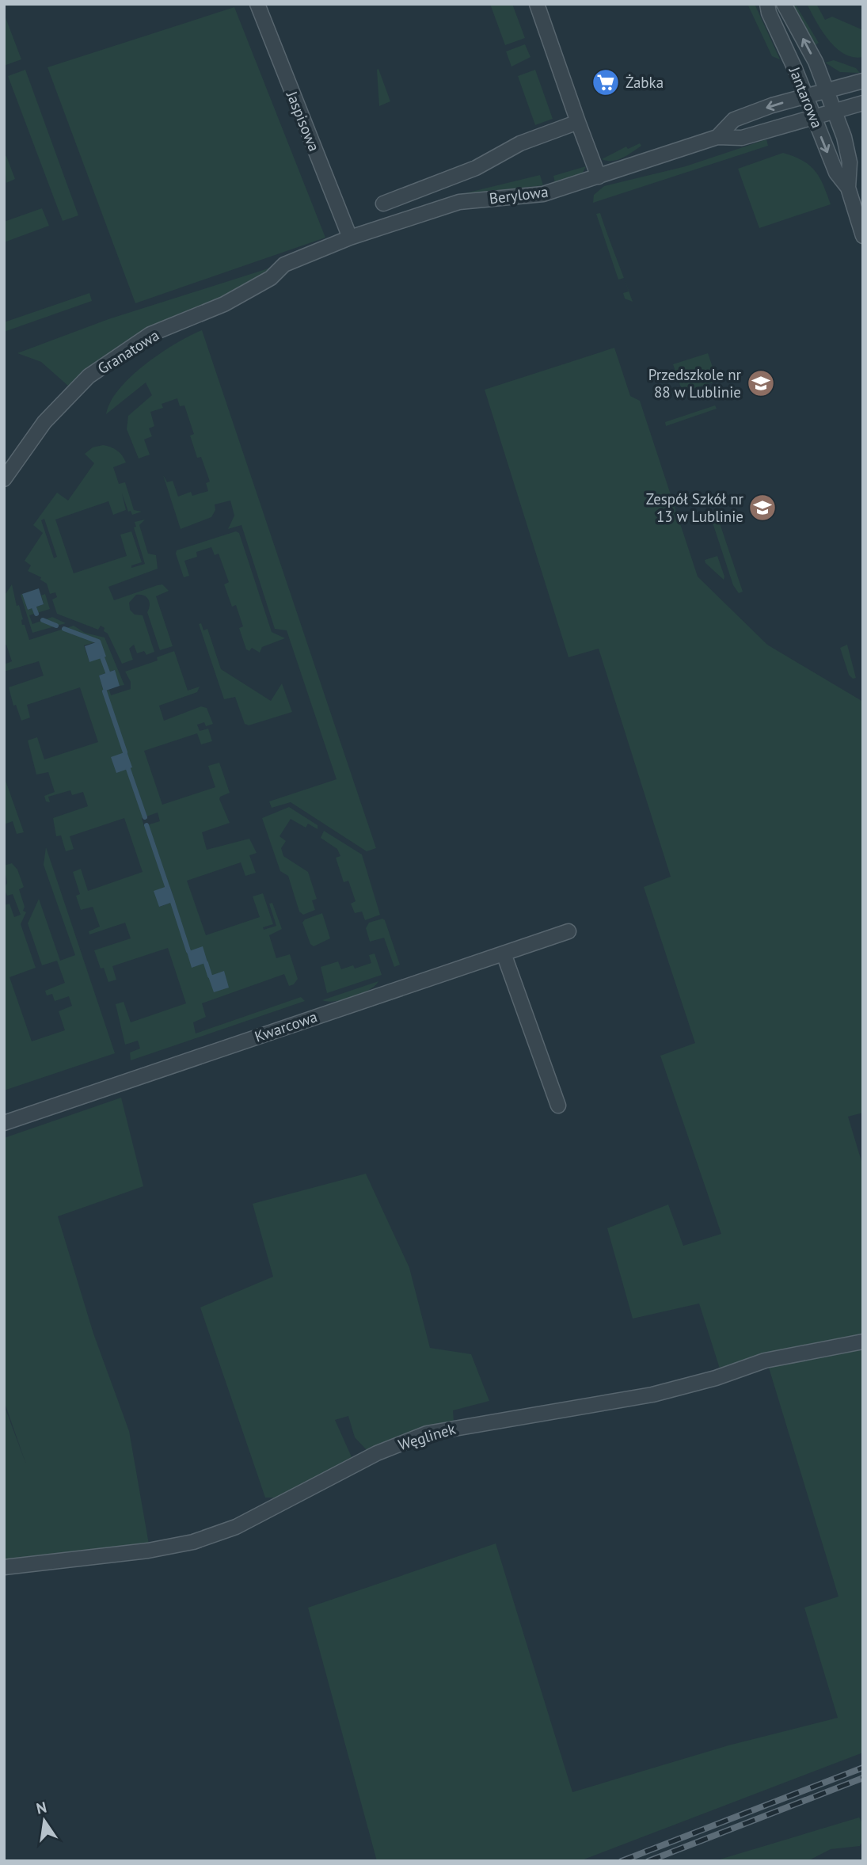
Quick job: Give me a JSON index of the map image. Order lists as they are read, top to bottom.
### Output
{
  "streets": {
    "street": [
      "Jantarowa",
      "Jaspisowa",
      "Berylowa",
      "Granatowa",
      "Kwarcowa",
      "Węglinek"
    ]
  },
  "crossings": [
    ["Jantarowa", "Berylowa"],
    ["Jaspisowa", "Berylowa"],
    ["Berylowa", "Granatowa"]
  ],
  "places": {
    "supermarket": ["Żabka"],
    "school or university": ["Przedszkole nr 88 w Lublinie", "Zespół Szkół nr 13 w Lublinie"]
  },
  "north": "top"
}
